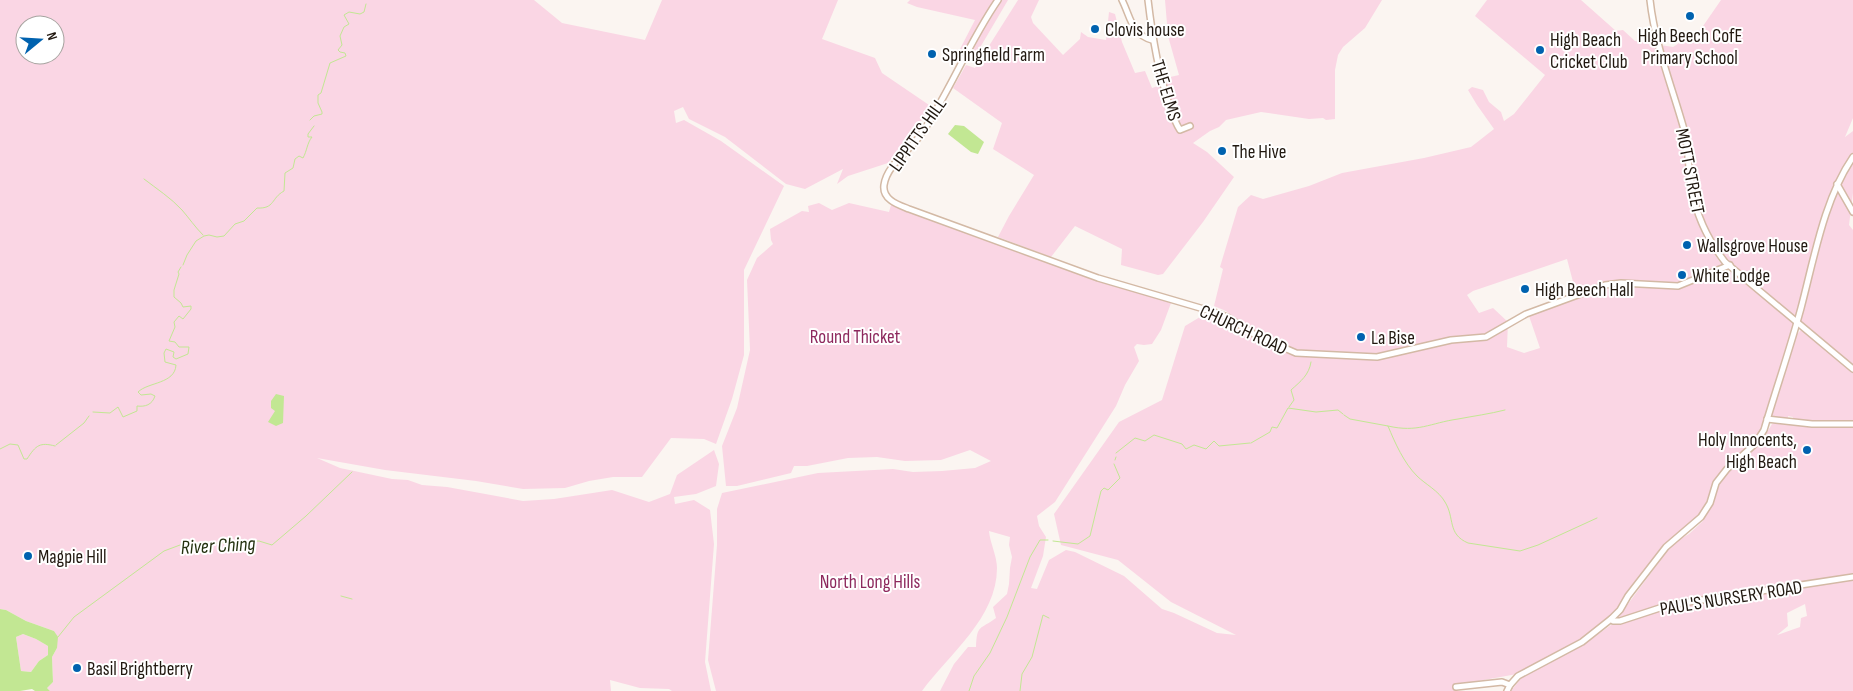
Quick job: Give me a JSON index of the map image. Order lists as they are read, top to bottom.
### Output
{
  "streets": {
    "street": [
      "THE ELMS",
      "LIPPITTS HILL",
      "MOTT STREET",
      "CHURCH ROAD",
      "PAUL'S NURSERY ROAD"
    ]
  },
  "crossings": [
    ["LIPPITTS HILL", "CHURCH ROAD"],
    ["MOTT STREET", "CHURCH ROAD"]
  ],
  "water": ["River Ching"],
  "parks": ["Round Thicket", "North Long Hills"],
  "places": [
    "High Beech CofE Primary School",
    "Clovis house",
    "High Beach Cricket Club",
    "Springfield Farm",
    "The Hive",
    "Wallsgrove House",
    "White Lodge",
    "High Beech Hall",
    "La Bise",
    "Holy Innocents, High Beach",
    "Magpie Hill",
    "Basil Brightberry"
  ],
  "north": "right"
}
